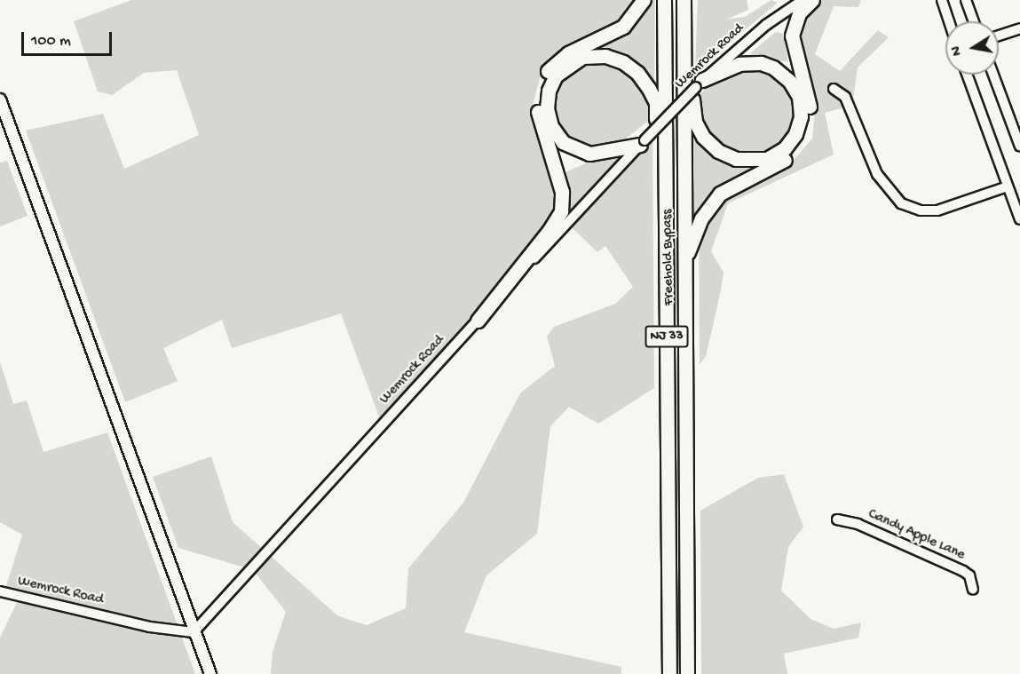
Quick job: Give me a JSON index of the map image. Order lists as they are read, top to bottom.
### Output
{
  "streets": {
    "highway": ["Freehold Bypass", "NJ 33"],
    "street": ["Wemrock Road", "Candy Apple Lane"]
  },
  "scale_bar": "100 m",
  "north": "left"
}
